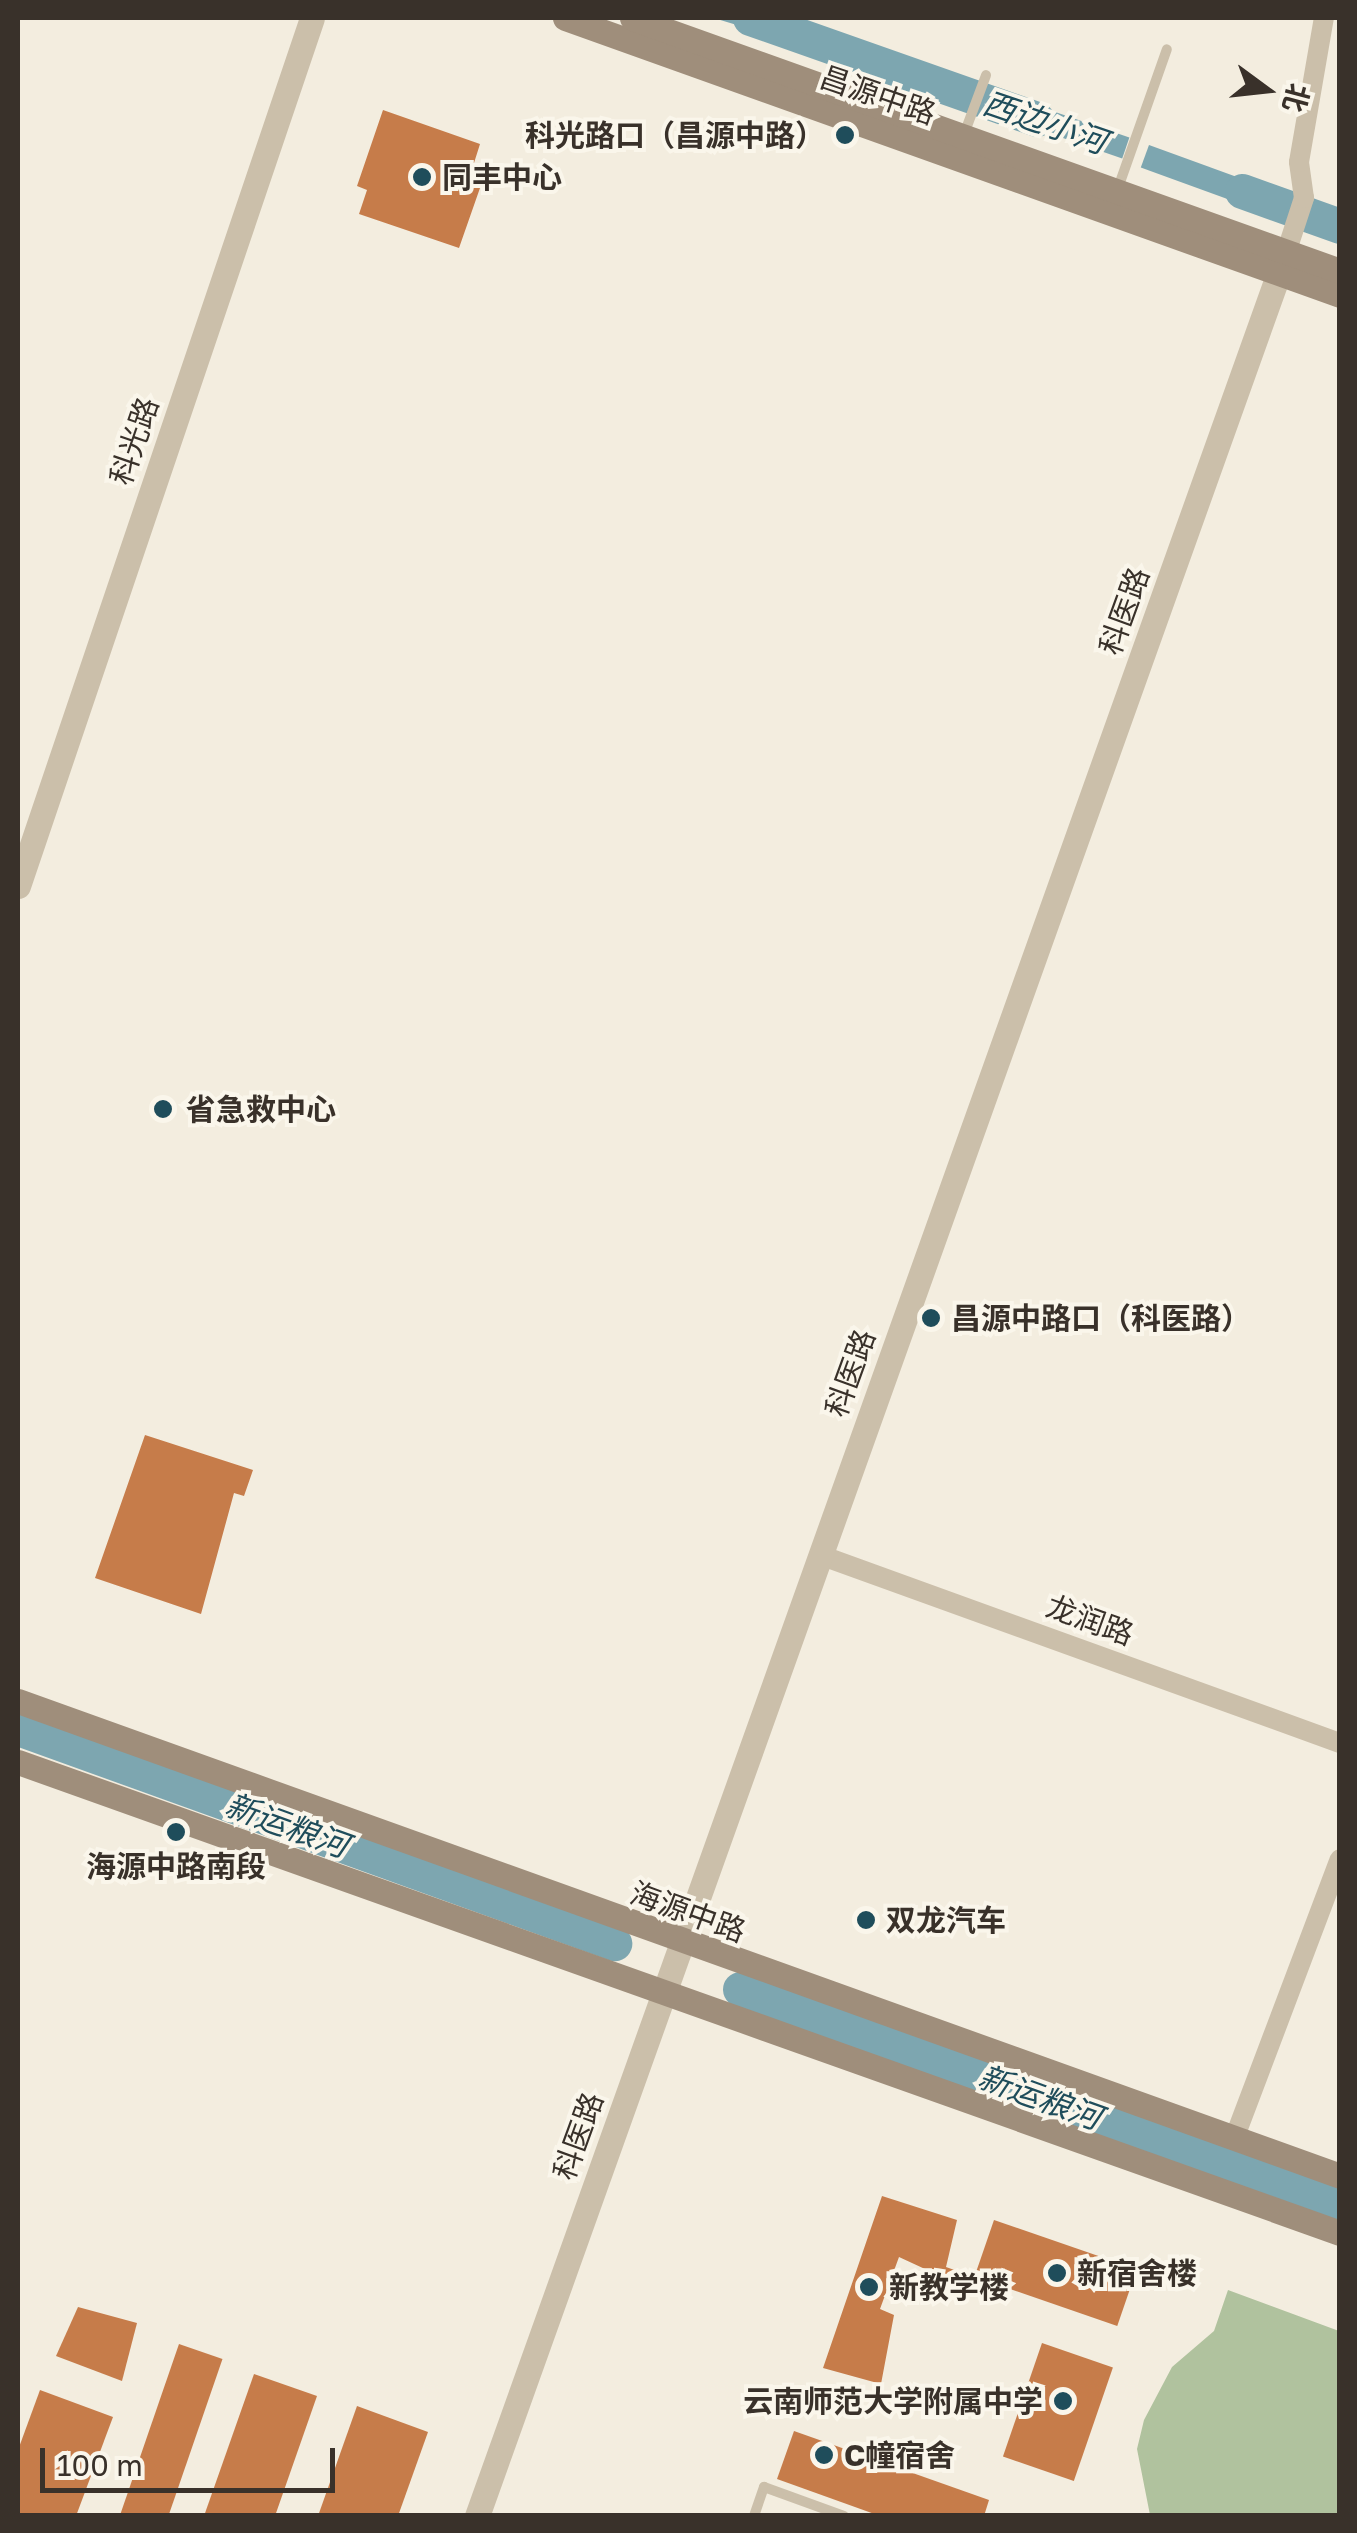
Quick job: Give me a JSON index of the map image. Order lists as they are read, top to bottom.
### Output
{
  "streets": {
    "main road": ["昌源中路", "海源中路"],
    "street": ["科光路", "科医路", "龙润路"]
  },
  "crossings": [
    ["昌源中路", "科医路"],
    ["科医路", "龙润路"],
    ["科医路", "海源中路"]
  ],
  "water": ["西边小河", "新运粮河"],
  "places": [
    "科光路口（昌源中路）",
    "同丰中心",
    "省急救中心",
    "昌源中路口（科医路）",
    "海源中路南段",
    "双龙汽车",
    "新宿舍楼",
    "新教学楼",
    "云南师范大学附属中学",
    "C幢宿舍"
  ],
  "scale_bar": "100 m",
  "north": "right"
}
